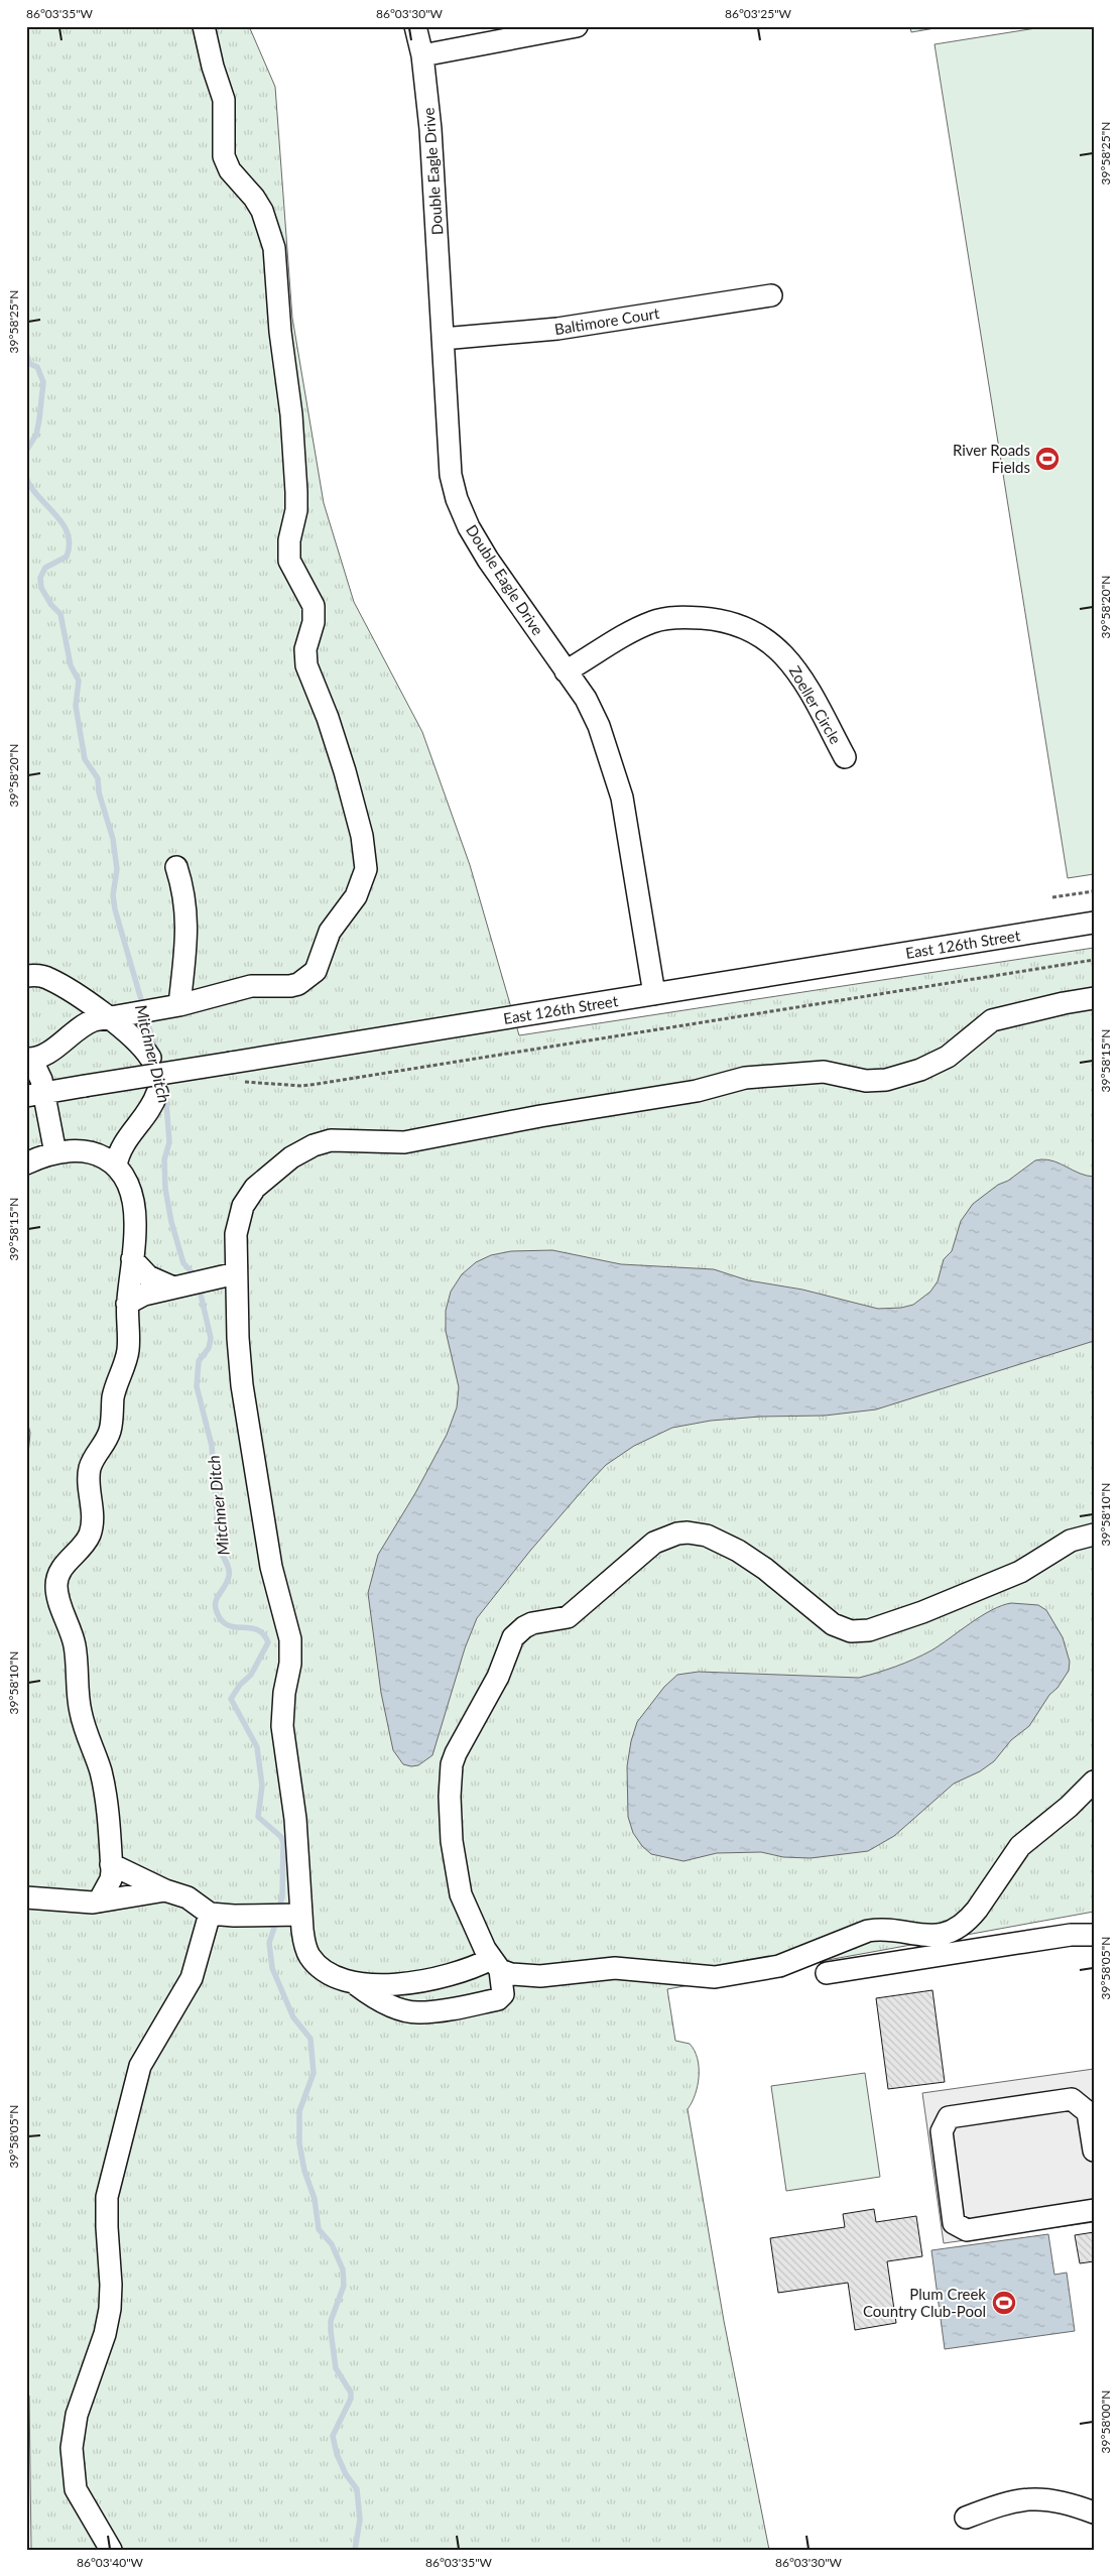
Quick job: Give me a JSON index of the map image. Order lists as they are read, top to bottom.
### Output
{
  "streets": {
    "street": [
      "Double Eagle Drive",
      "Baltimore Court",
      "Zoeller Circle",
      "East 126th Street"
    ]
  },
  "crossings": [
    ["Double Eagle Drive", "Baltimore Court"],
    ["Double Eagle Drive", "Zoeller Circle"],
    ["Double Eagle Drive", "East 126th Street"]
  ],
  "water": ["Mitchner Ditch"],
  "places": {
    "sports": ["River Roads Fields", "Plum Creek Country Club-Pool"]
  },
  "coordinates": [
    "86°03'35\"W",
    "86°03'30\"W",
    "86°03'25\"W",
    "39°58'25\"N",
    "39°58'20\"N",
    "39°58'15\"N",
    "39°58'10\"N",
    "39°58'05\"N",
    "39°58'00\"N",
    "86°03'40\"W"
  ]
}
